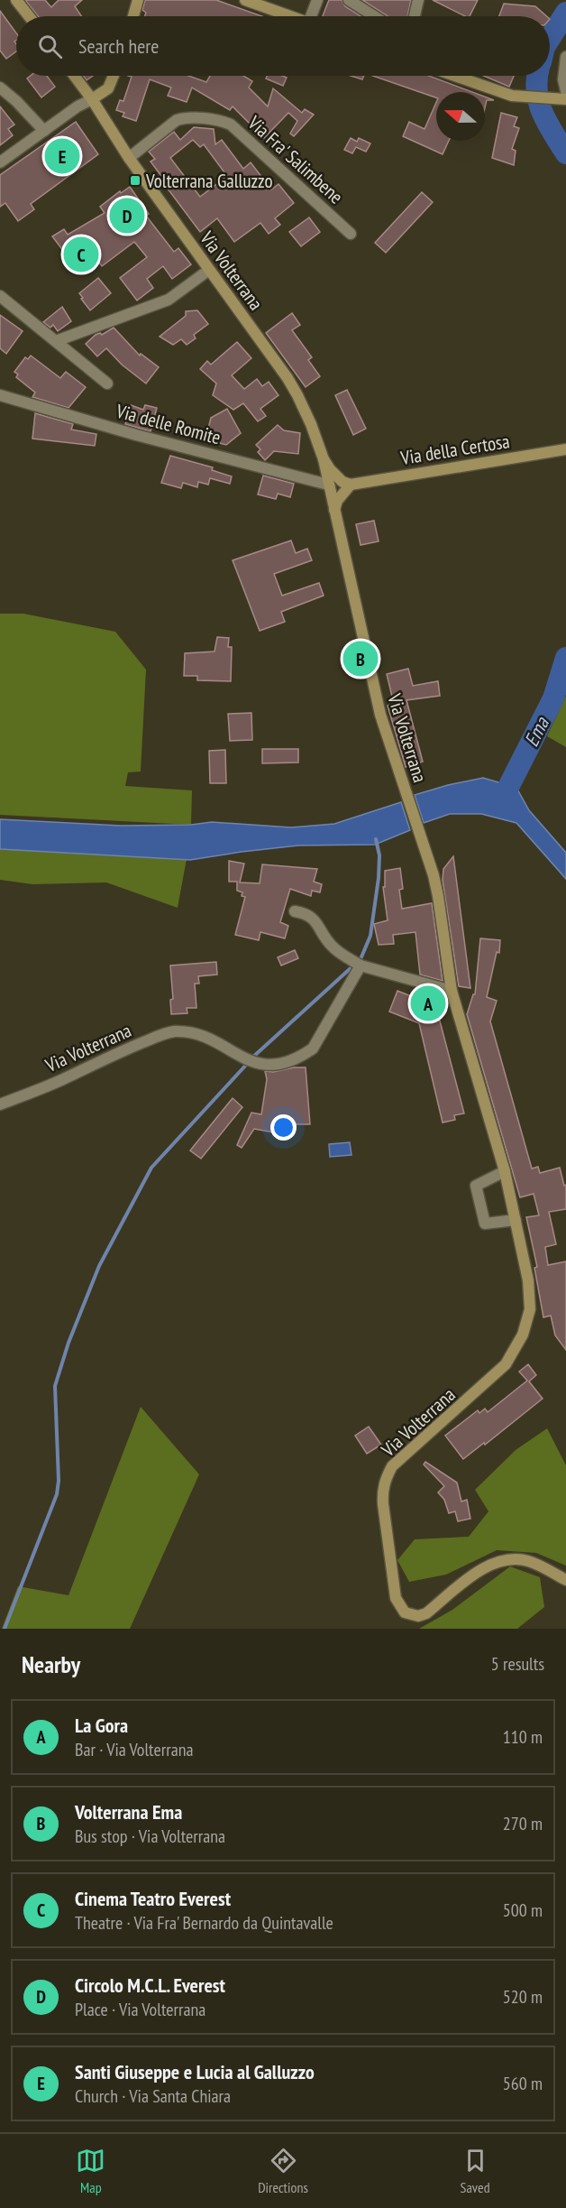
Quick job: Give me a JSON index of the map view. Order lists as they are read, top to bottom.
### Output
{
  "streets": {
    "main road": ["Via Volterrana", "Via della Certosa"],
    "street": ["Via Fra' Salimbene", "Via delle Romite"]
  },
  "crossings": [
    ["Via Fra' Salimbene", "Via Volterrana"],
    ["Via Volterrana", "Via delle Romite"],
    ["Via Volterrana", "Via della Certosa"]
  ],
  "water": ["Ema"],
  "places": {
    "transit": ["Volterrana Galluzzo"]
  },
  "north": "left",
  "page": {
    "search": "Search here",
    "pins": [
      "E",
      "D",
      "C",
      "B",
      "A"
    ],
    "heading": ["Nearby", "5 results"],
    "list": [
      {
        "mark": "A",
        "name": "La Gora",
        "note": "Bar · Via Volterrana",
        "value": "110 m"
      },
      {
        "mark": "B",
        "name": "Volterrana Ema",
        "note": "Bus stop · Via Volterrana",
        "value": "270 m"
      },
      {
        "mark": "C",
        "name": "Cinema Teatro Everest",
        "note": "Theatre · Via Fra' Bernardo da Quintavalle",
        "value": "500 m"
      },
      {
        "mark": "D",
        "name": "Circolo M.C.L. Everest",
        "note": "Place · Via Volterrana",
        "value": "520 m"
      },
      {
        "mark": "E",
        "name": "Santi Giuseppe e Lucia al Galluzzo",
        "note": "Church · Via Santa Chiara",
        "value": "560 m"
      }
    ],
    "nav": ["Map", "Directions", "Saved"]
  }
}
